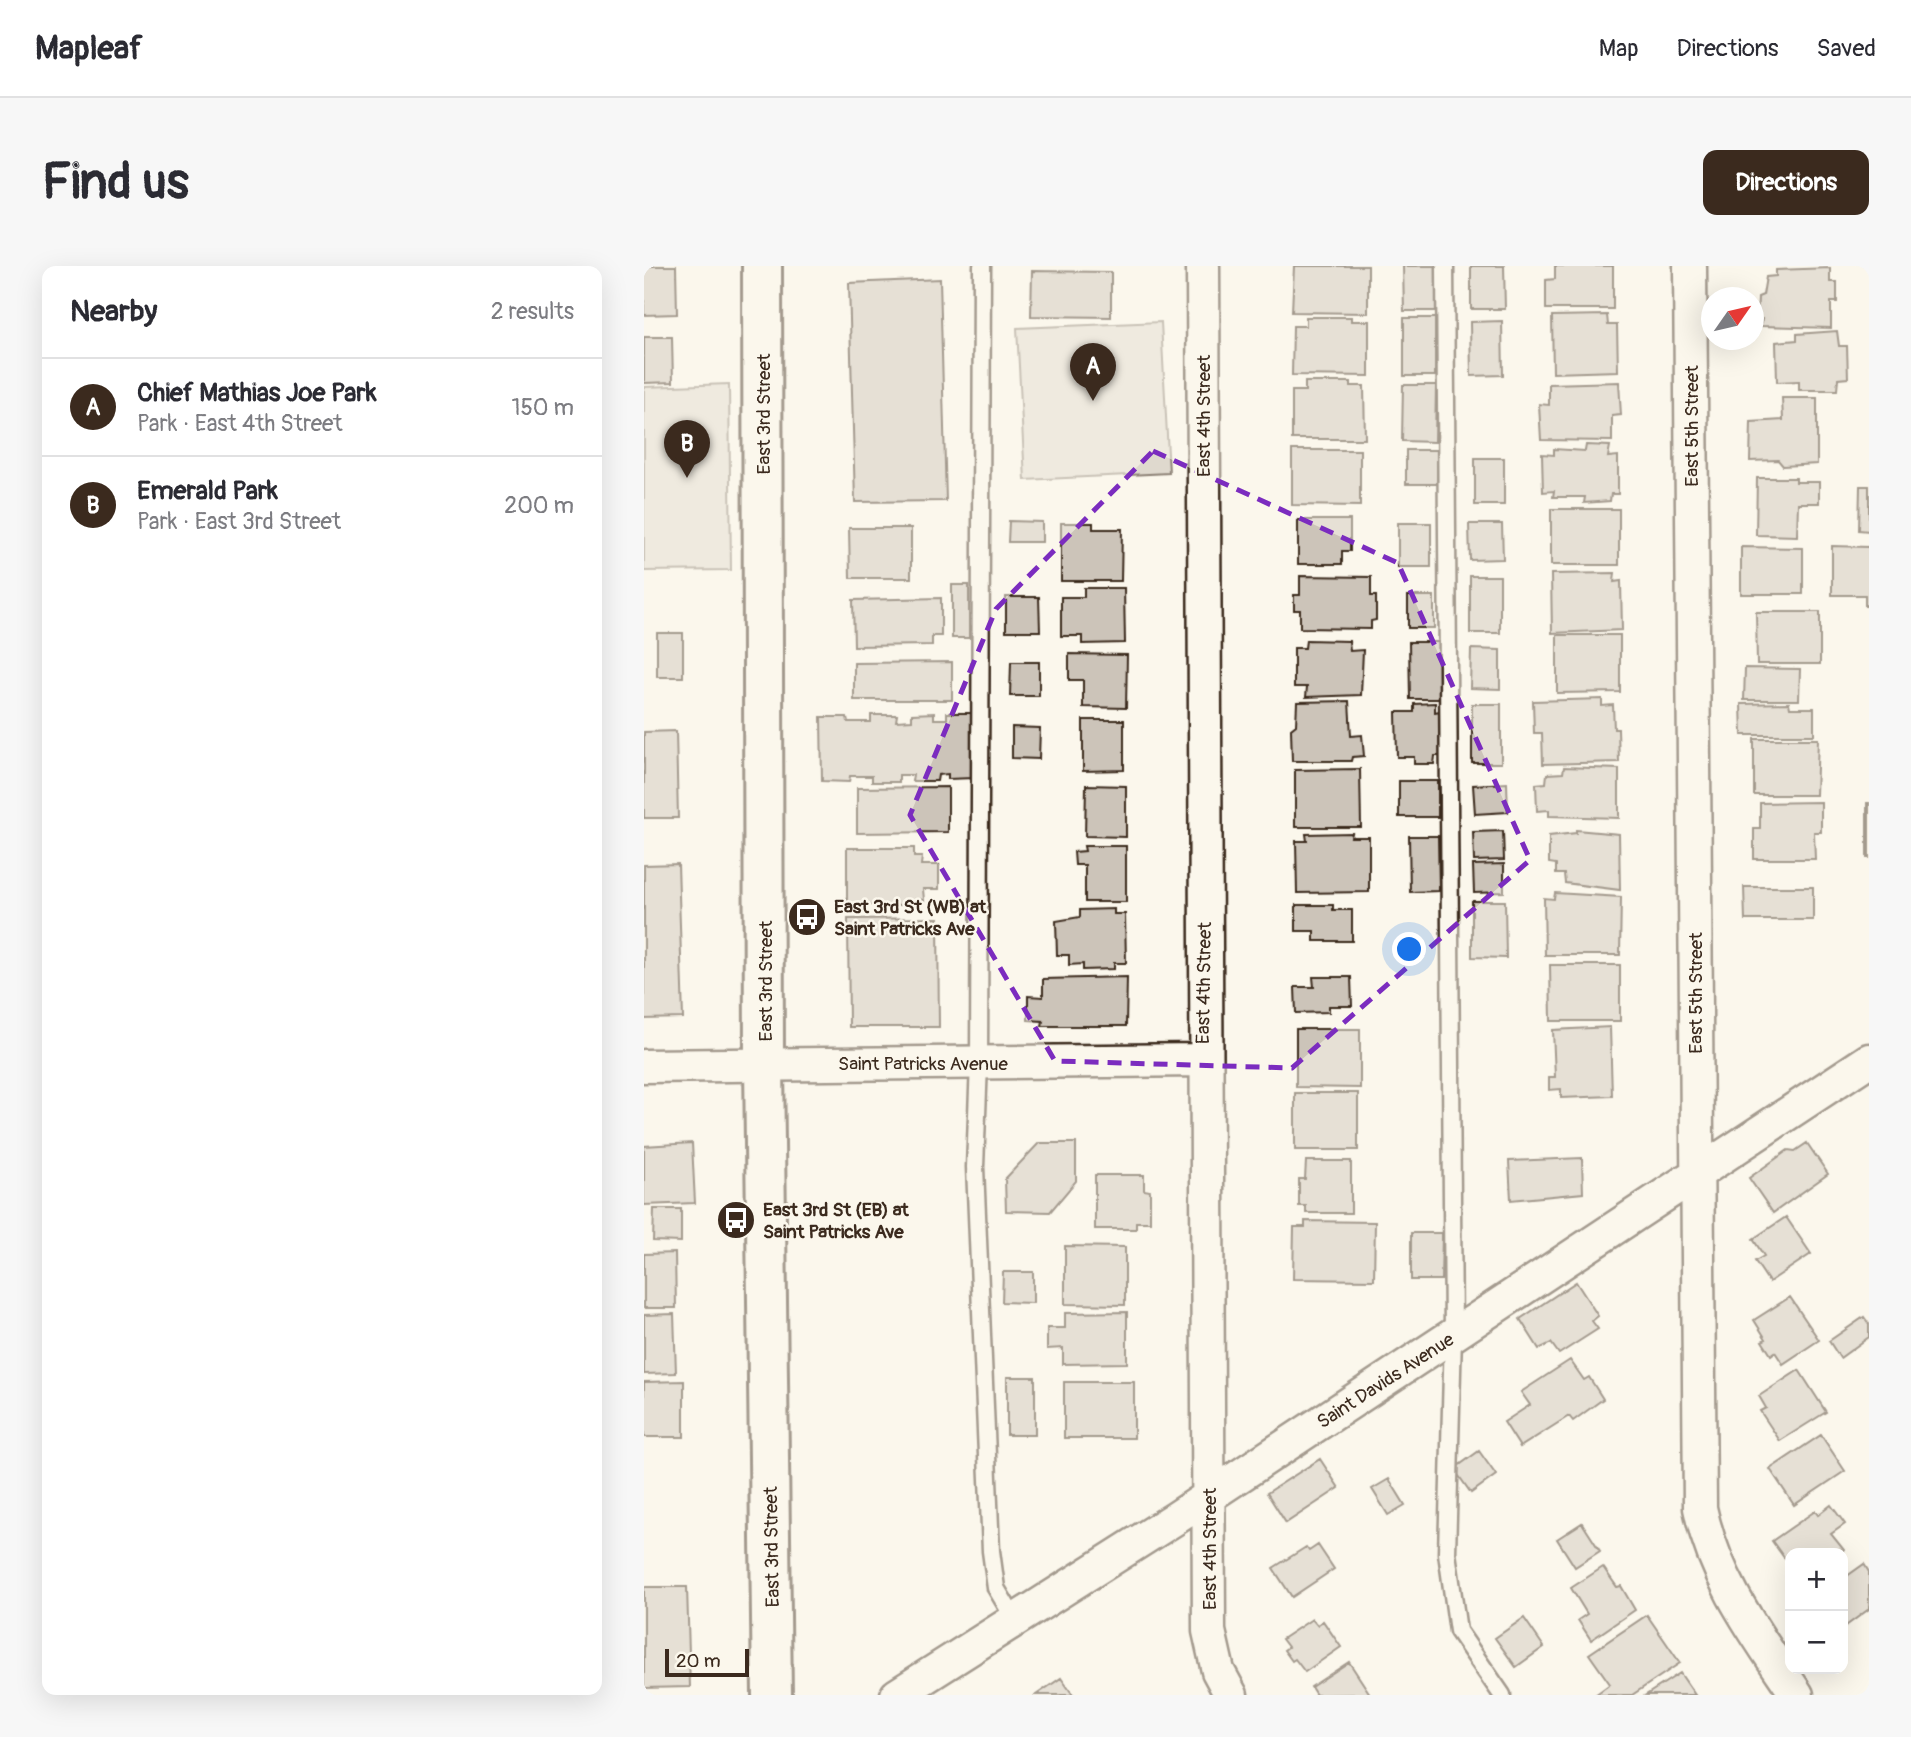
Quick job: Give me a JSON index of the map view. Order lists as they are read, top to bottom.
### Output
{
  "streets": {
    "street": [
      "East 3rd Street",
      "East 4th Street",
      "East 5th Street",
      "Saint Patricks Avenue",
      "Saint Davids Avenue"
    ]
  },
  "crossings": [
    ["East 3rd Street", "Saint Patricks Avenue"],
    ["East 4th Street", "Saint Patricks Avenue"],
    ["East 4th Street", "Saint Davids Avenue"],
    ["East 5th Street", "Saint Davids Avenue"]
  ],
  "places": {
    "bus stop": ["East 3rd St (WB) at Saint Patricks Ave", "East 3rd St (EB) at Saint Patricks Ave"]
  },
  "scale_bar": "20 m",
  "north": "top right",
  "page": {
    "header": "Mapleaf",
    "nav": ["Map", "Directions", "Saved"],
    "buttons": "Directions",
    "title": "Find us",
    "heading": ["Nearby", "2 results"],
    "pins": ["A", "B"],
    "list": [
      {
        "mark": "A",
        "name": "Chief Mathias Joe Park",
        "note": "Park · East 4th Street",
        "value": "150 m"
      },
      {
        "mark": "B",
        "name": "Emerald Park",
        "note": "Park · East 3rd Street",
        "value": "200 m"
      }
    ],
    "map_buttons": ["+", "−"],
    "scale": "20 m"
  }
}
